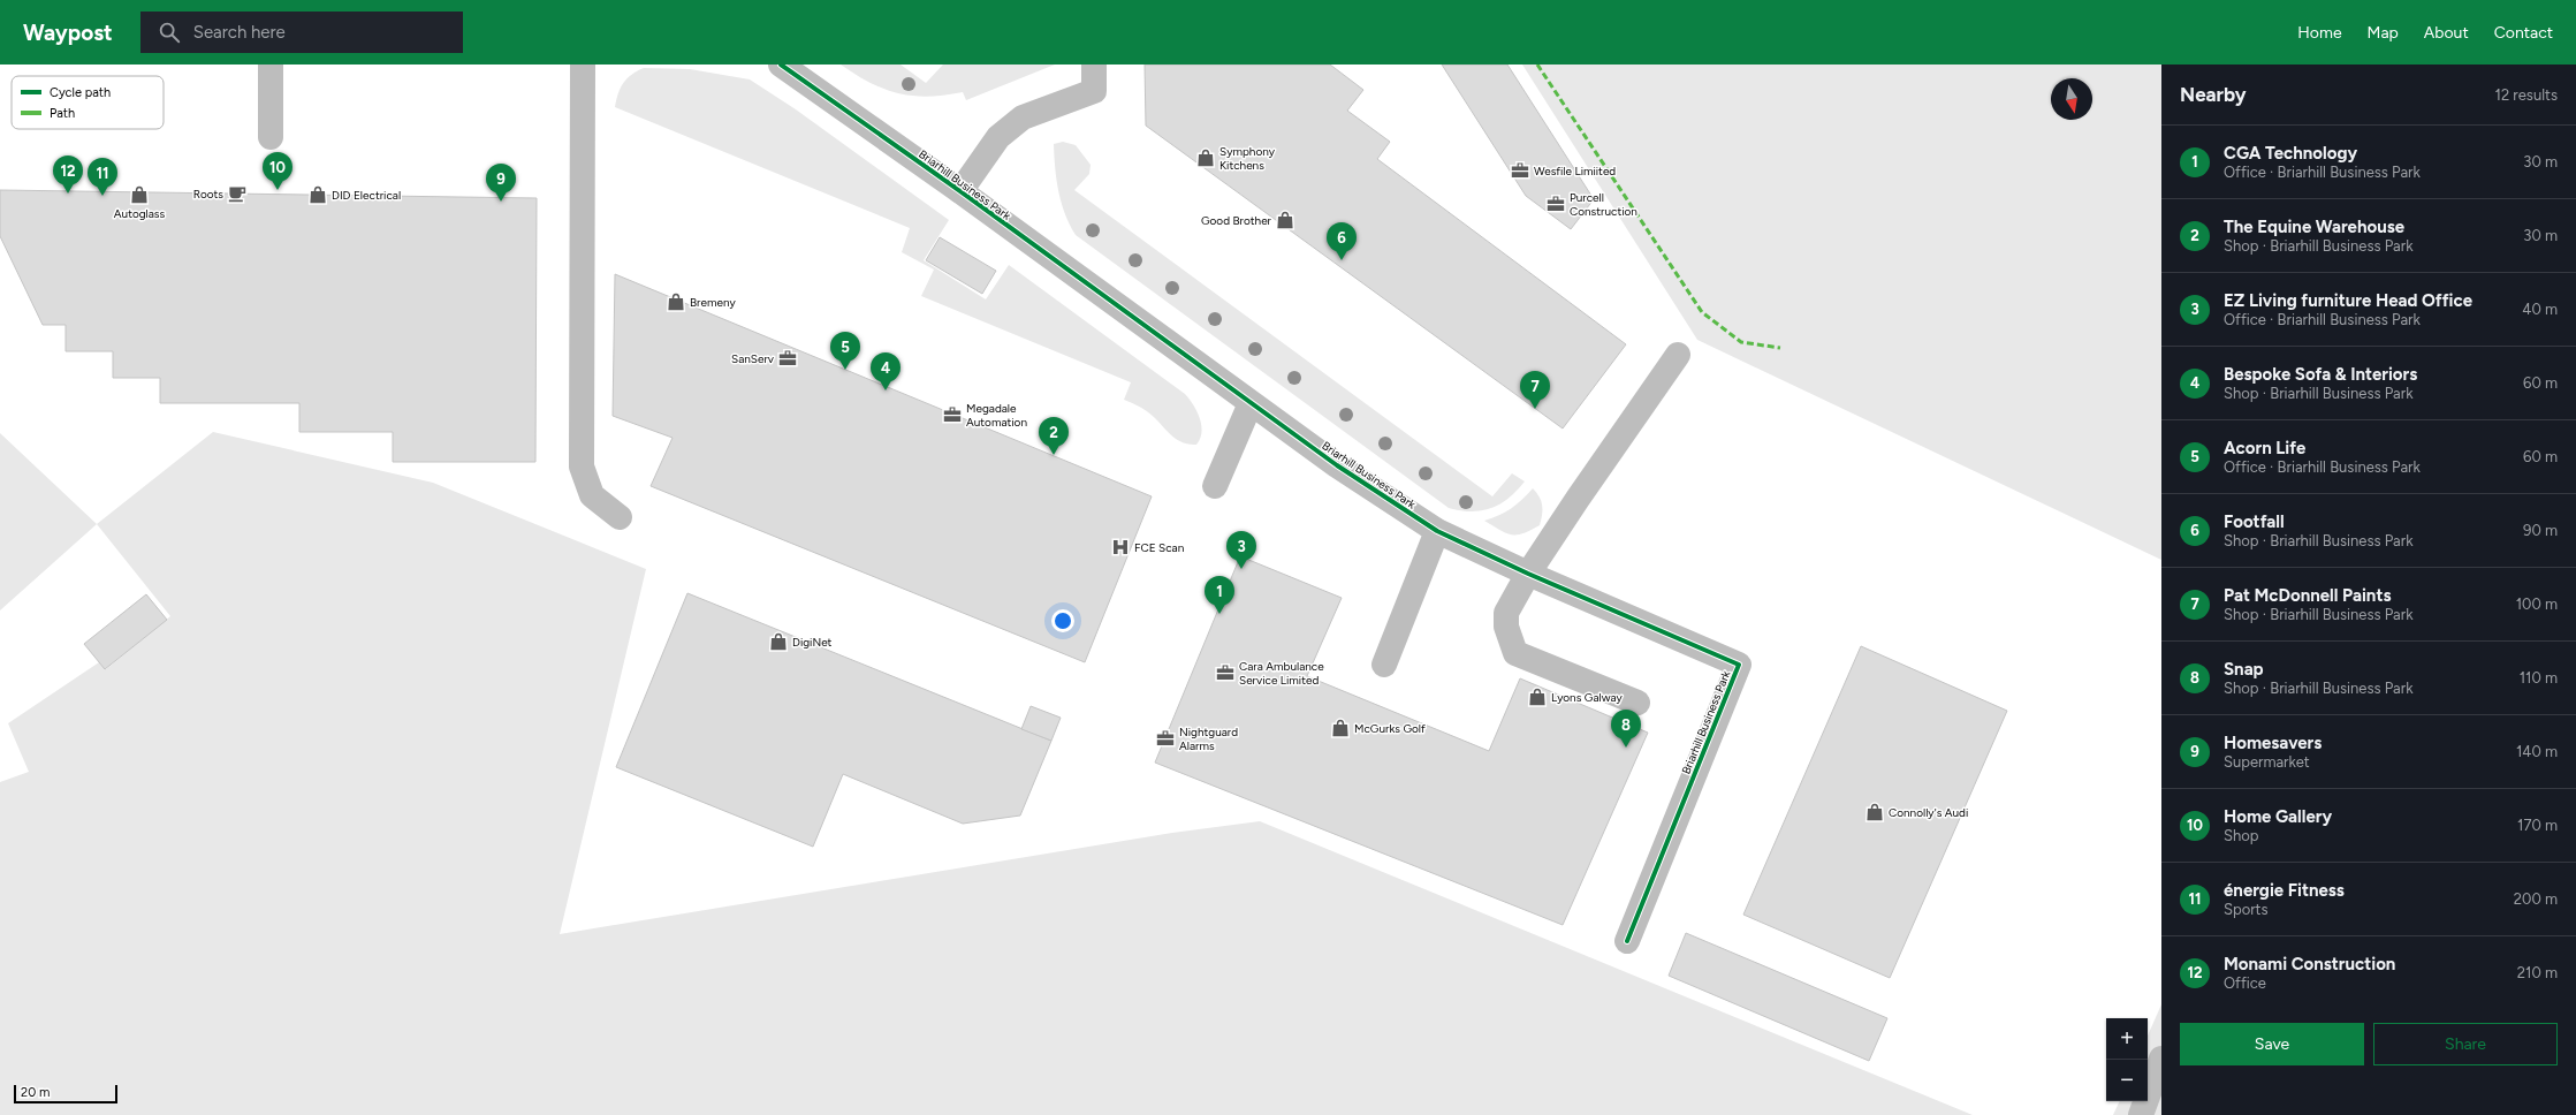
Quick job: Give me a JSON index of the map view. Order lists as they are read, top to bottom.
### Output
{
  "streets": {
    "street": ["Briarhill Business Park"]
  },
  "places": {
    "shop": [
      "Symphony Kitchens",
      "Autoglass",
      "DID Electrical",
      "Good Brother",
      "Bremeny",
      "DigiNet",
      "Lyons Galway",
      "McGurks Golf",
      "Connolly's Audi"
    ],
    "office": [
      "Wesfile Limiited",
      "Purcell Construction",
      "SanServ",
      "Megadale Automation",
      "Cara Ambulance Service Limited",
      "Nightguard Alarms"
    ],
    "cafe": ["Roots"],
    "hospital": ["FCE Scan"]
  },
  "legend": ["Cycle path", "Path"],
  "scale_bar": "20 m",
  "north": "bottom",
  "page": {
    "header": "Waypost",
    "search": "Search here",
    "nav": [
      "Home",
      "Map",
      "About",
      "Contact"
    ],
    "heading": ["Nearby", "12 results"],
    "list": [
      {
        "mark": "1",
        "name": "CGA Technology",
        "note": "Office · Briarhill Business Park",
        "value": "30 m"
      },
      {
        "mark": "2",
        "name": "The Equine Warehouse",
        "note": "Shop · Briarhill Business Park",
        "value": "30 m"
      },
      {
        "mark": "3",
        "name": "EZ Living furniture Head Office",
        "note": "Office · Briarhill Business Park",
        "value": "40 m"
      },
      {
        "mark": "4",
        "name": "Bespoke Sofa & Interiors",
        "note": "Shop · Briarhill Business Park",
        "value": "60 m"
      },
      {
        "mark": "5",
        "name": "Acorn Life",
        "note": "Office · Briarhill Business Park",
        "value": "60 m"
      },
      {
        "mark": "6",
        "name": "Footfall",
        "note": "Shop · Briarhill Business Park",
        "value": "90 m"
      },
      {
        "mark": "7",
        "name": "Pat McDonnell Paints",
        "note": "Shop · Briarhill Business Park",
        "value": "100 m"
      },
      {
        "mark": "8",
        "name": "Snap",
        "note": "Shop · Briarhill Business Park",
        "value": "110 m"
      },
      {
        "mark": "9",
        "name": "Homesavers",
        "note": "Supermarket",
        "value": "140 m"
      },
      {
        "mark": "10",
        "name": "Home Gallery",
        "note": "Shop",
        "value": "170 m"
      },
      {
        "mark": "11",
        "name": "énergie Fitness",
        "note": "Sports",
        "value": "200 m"
      },
      {
        "mark": "12",
        "name": "Monami Construction",
        "note": "Office",
        "value": "210 m"
      }
    ],
    "pins": [
      "10",
      "12",
      "11",
      "9",
      "6",
      "5",
      "4",
      "7",
      "2",
      "3",
      "1",
      "8"
    ],
    "buttons": ["Save", "Share"],
    "map_buttons": ["+", "−"],
    "scale": "20 m"
  }
}
